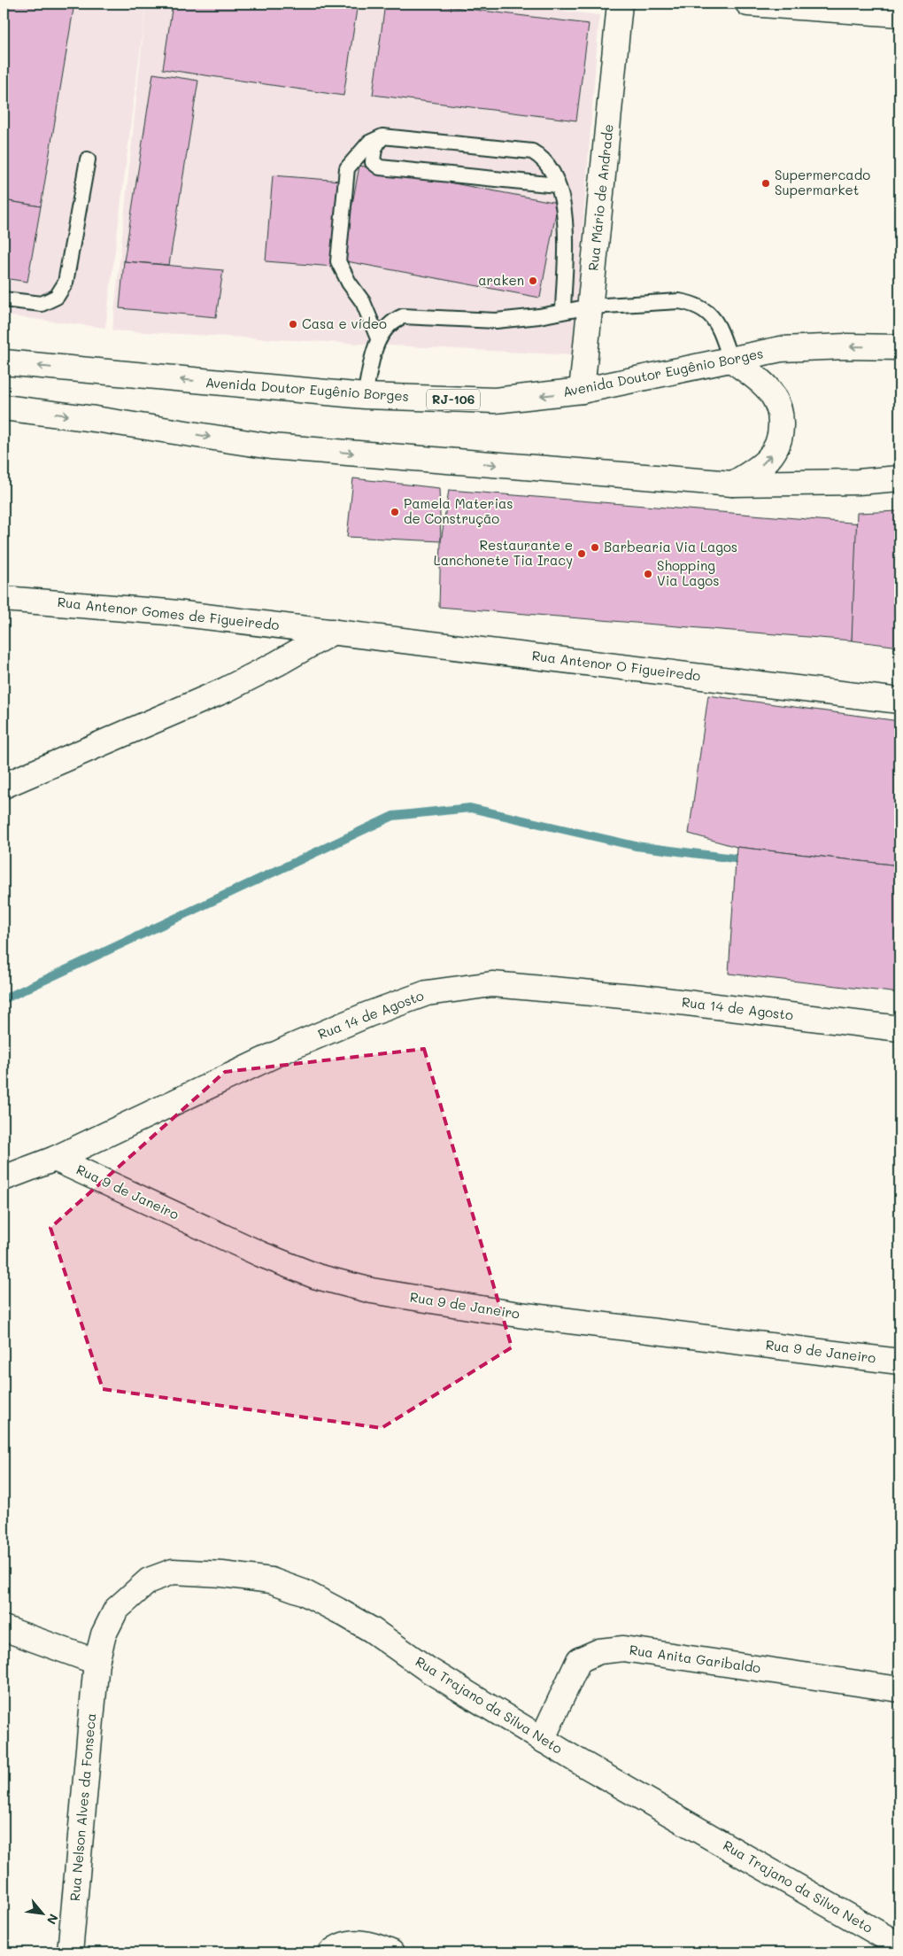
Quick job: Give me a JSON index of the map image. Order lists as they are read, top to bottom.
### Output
{
  "streets": {
    "main road": [
      "Rua Mário de Andrade",
      "Avenida Doutor Eugênio Borges",
      "RJ-106",
      "Rua Antenor Gomes de Figueiredo",
      "Rua Antenor O Figueiredo",
      "Rua 14 de Agosto",
      "Rua 9 de Janeiro",
      "Rua Anita Garibaldo",
      "Rua Trajano da Silva Neto",
      "Rua Nelson Alves da Fonseca"
    ]
  },
  "crossings": [
    ["Rua Mário de Andrade", "Avenida Doutor Eugênio Borges"],
    ["Rua Antenor Gomes de Figueiredo", "Rua Antenor O Figueiredo"],
    ["Rua 14 de Agosto", "Rua 9 de Janeiro"],
    ["Rua Anita Garibaldo", "Rua Trajano da Silva Neto"],
    ["Rua Trajano da Silva Neto", "Rua Nelson Alves da Fonseca"]
  ],
  "places": [
    "Supermercado Supermarket",
    "araken",
    "Casa e vídeo",
    "Pamela Materias de Construção",
    "Barbearia Via Lagos",
    "Restaurante e Lanchonete Tia Iracy",
    "Shopping Via Lagos"
  ],
  "north": "bottom right"
}
